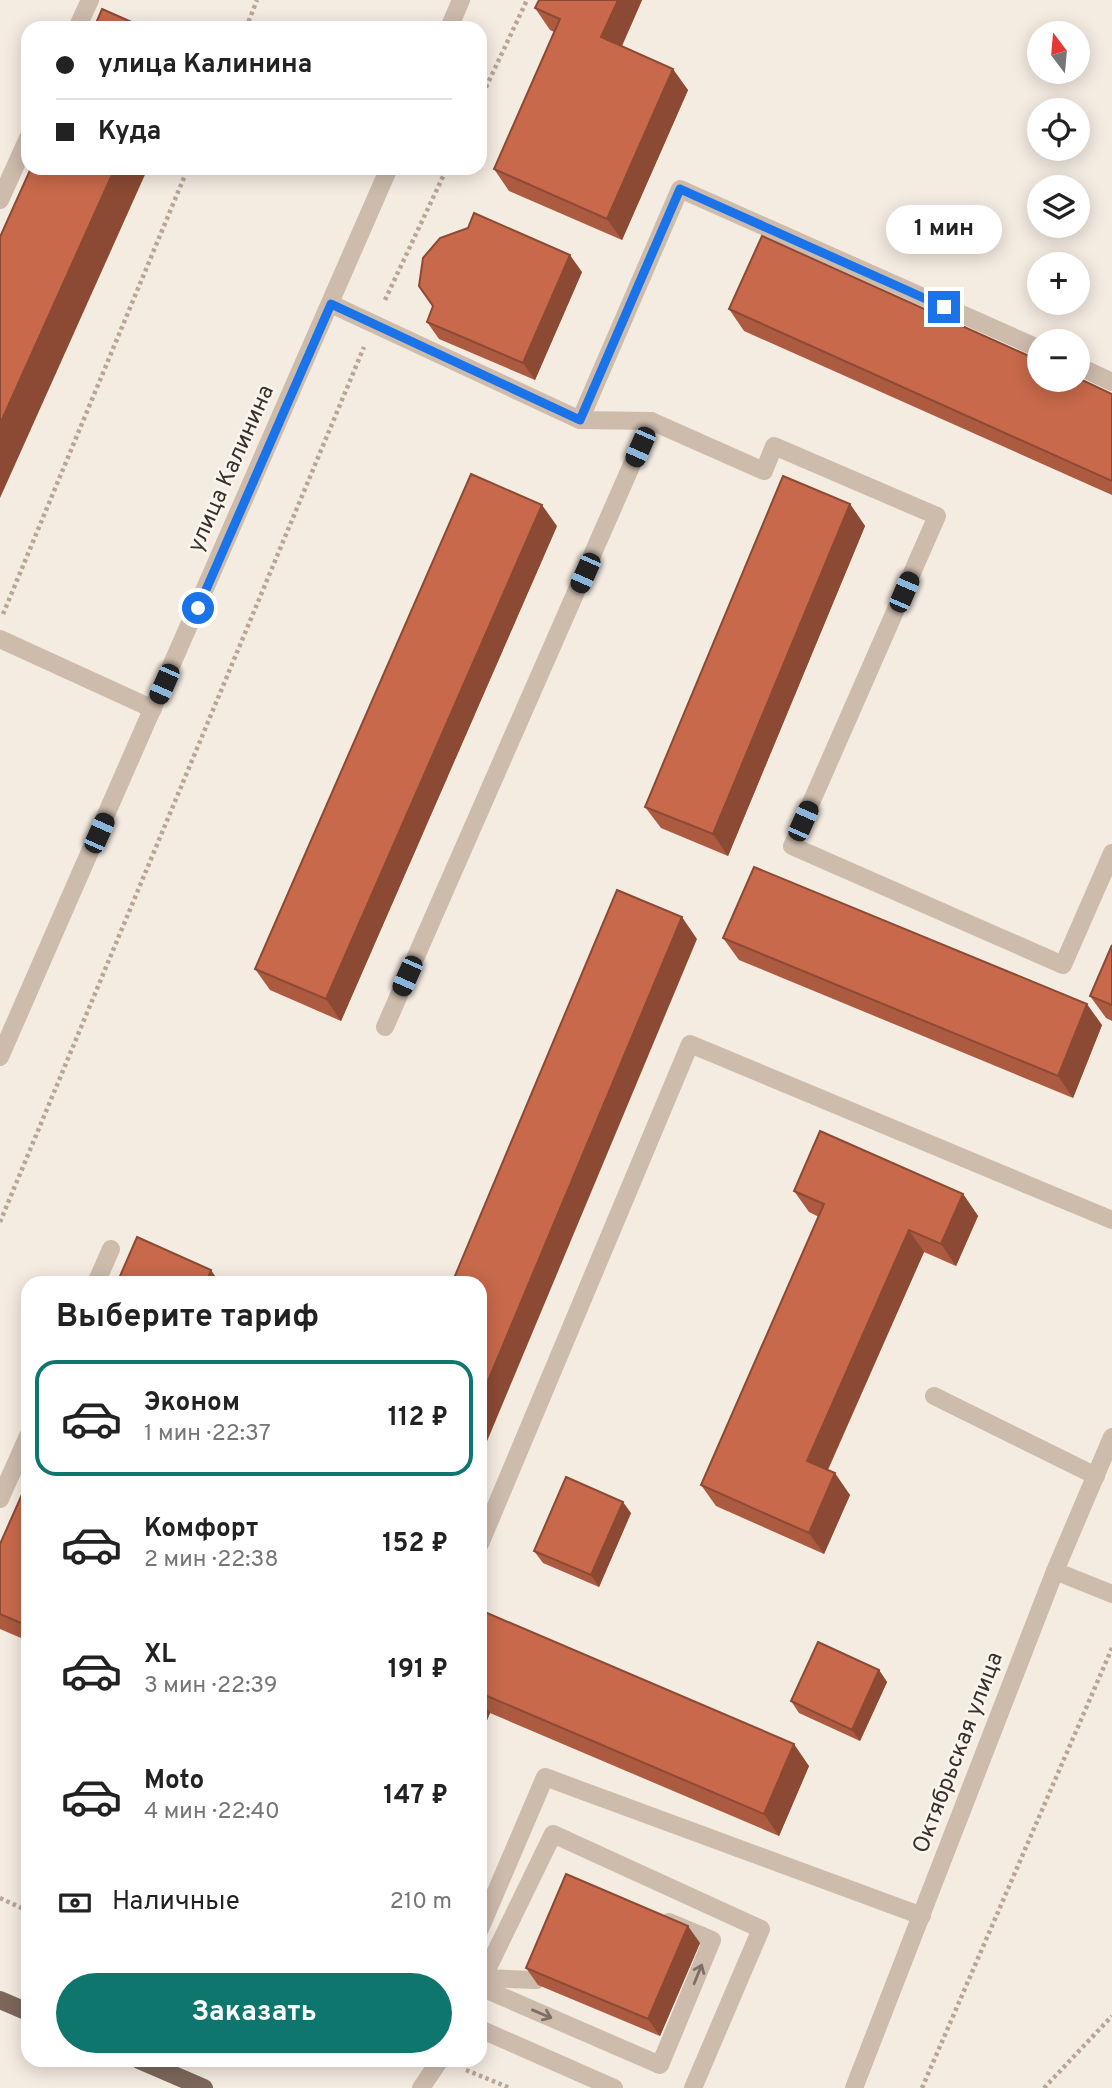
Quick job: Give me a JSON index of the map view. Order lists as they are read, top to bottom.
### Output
{
  "streets": {
    "street": ["улица Калинина", "Октябрьская улица"]
  },
  "north": "top",
  "page": {
    "map_buttons": ["+", "−"],
    "banner": ["улица Калинина", "Куда"],
    "bubble": "1 мин",
    "heading": "Выберите тариф",
    "list": [
      {
        "name": "Эконом",
        "note": "1 мин · 22:37",
        "value": "112 ₽"
      },
      {
        "name": "Комфорт",
        "note": "2 мин · 22:38",
        "value": "152 ₽"
      },
      {
        "name": "XL",
        "note": "3 мин · 22:39",
        "value": "191 ₽"
      },
      {
        "name": "Moto",
        "note": "4 мин · 22:40",
        "value": "147 ₽"
      }
    ],
    "pay": ["Наличные", "210 m"],
    "buttons": "Заказать"
  }
}
